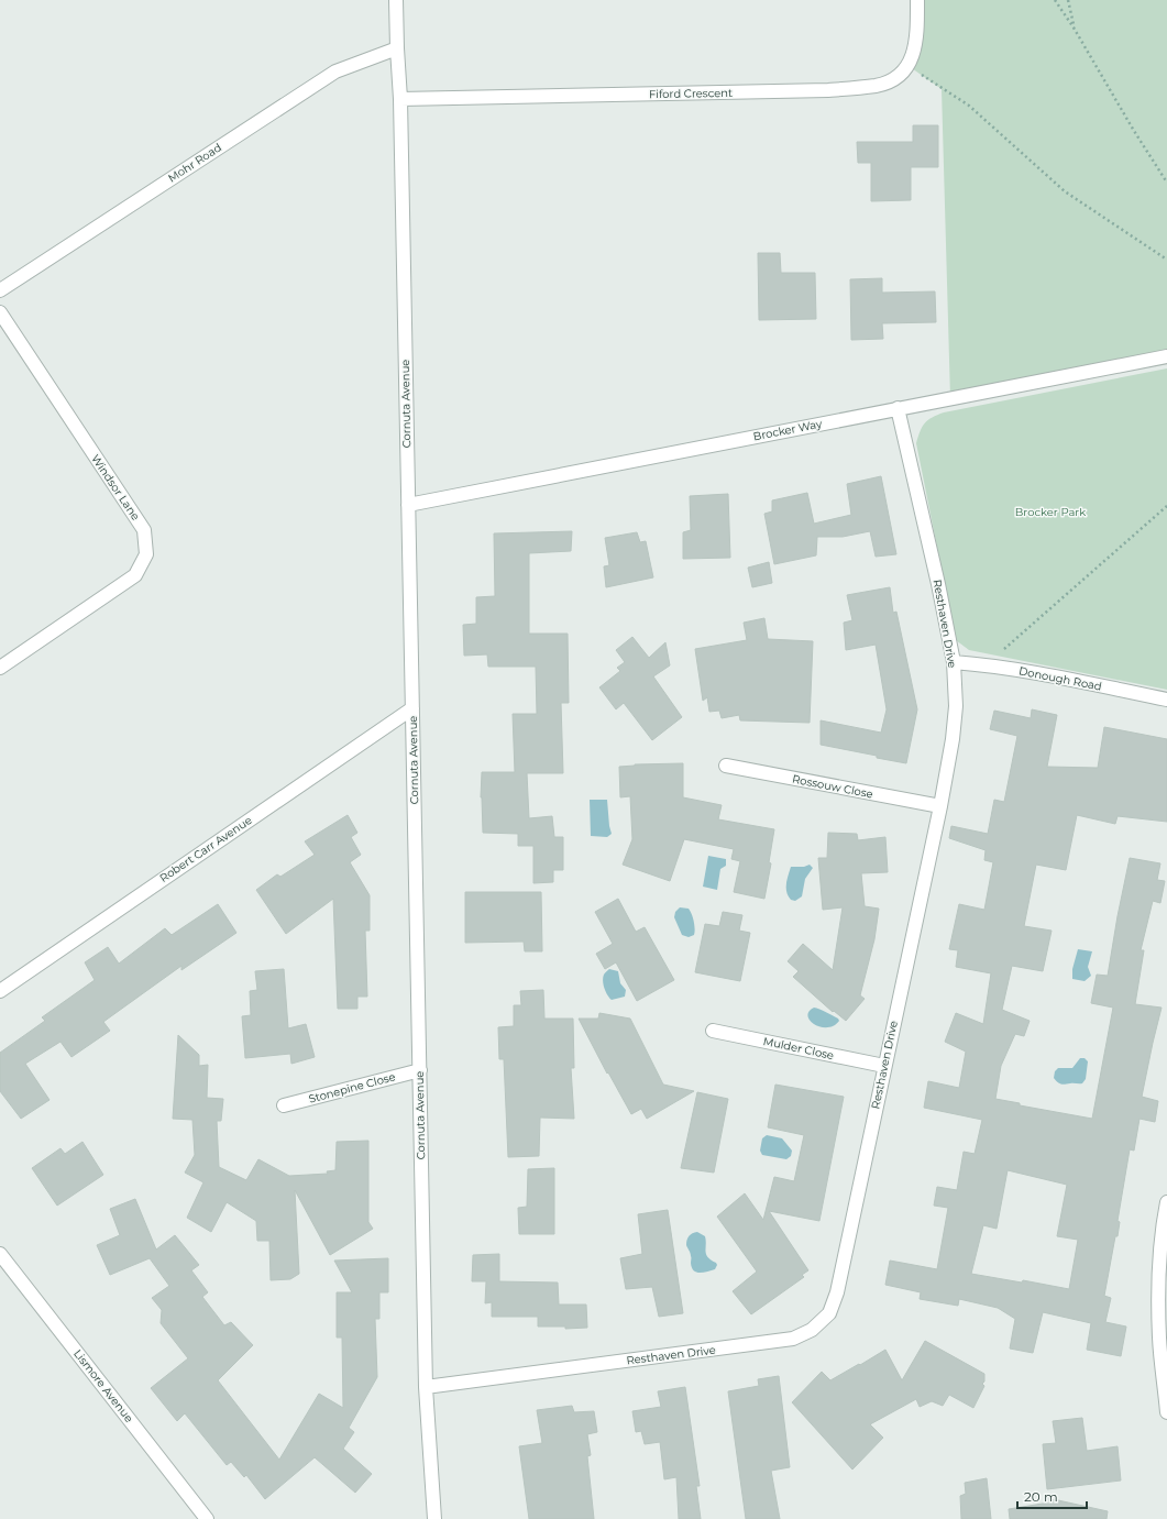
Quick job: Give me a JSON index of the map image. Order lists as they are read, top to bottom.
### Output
{
  "streets": {
    "street": [
      "Fiford Crescent",
      "Mohr Road",
      "Cornuta Avenue",
      "Brocker Way",
      "Windsor Lane",
      "Resthaven Drive",
      "Donough Road",
      "Rossouw Close",
      "Robert Carr Avenue",
      "Mulder Close",
      "Stonepine Close",
      "Lismore Avenue"
    ]
  },
  "crossings": [
    ["Fiford Crescent", "Cornuta Avenue"],
    ["Mohr Road", "Cornuta Avenue"],
    ["Cornuta Avenue", "Brocker Way"],
    ["Cornuta Avenue", "Resthaven Drive"],
    ["Cornuta Avenue", "Robert Carr Avenue"],
    ["Cornuta Avenue", "Stonepine Close"],
    ["Brocker Way", "Resthaven Drive"],
    ["Resthaven Drive", "Donough Road"],
    ["Resthaven Drive", "Rossouw Close"],
    ["Resthaven Drive", "Mulder Close"]
  ],
  "parks": ["Brocker Park"],
  "scale_bar": "20 m"
}
